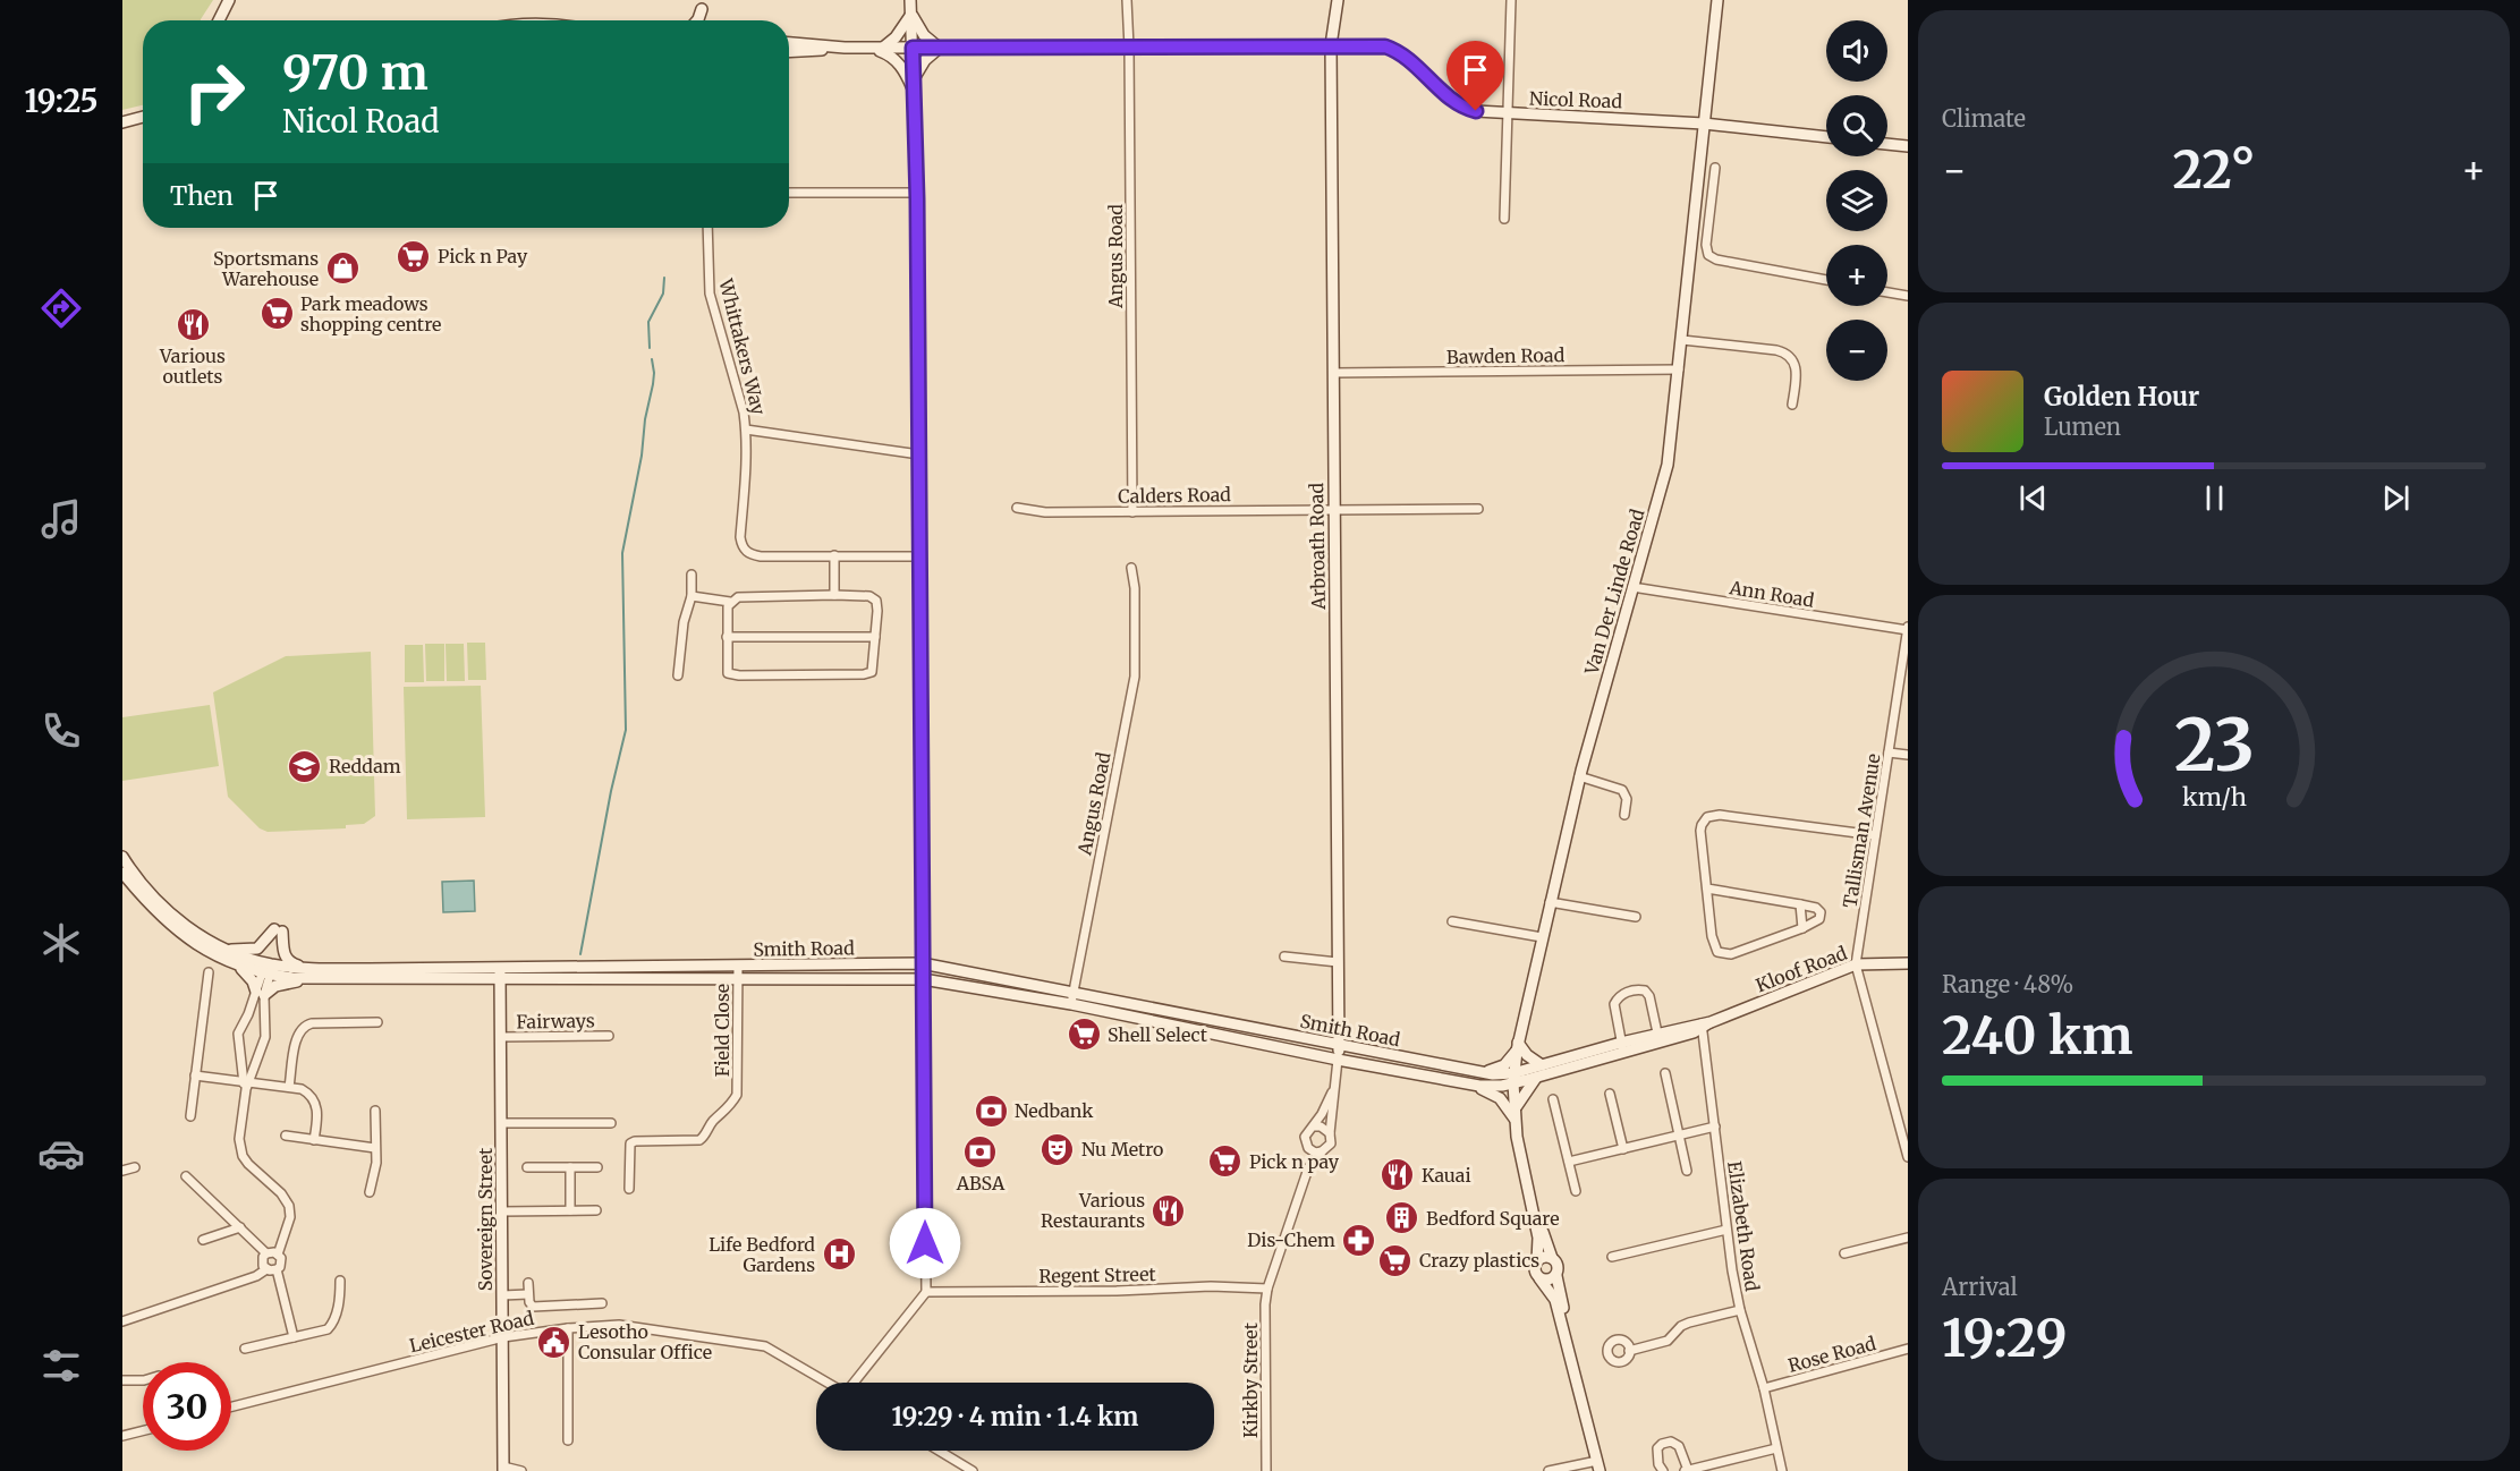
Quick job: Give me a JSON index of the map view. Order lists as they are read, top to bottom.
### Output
{
  "streets": {
    "main road": [
      "Nicol Road",
      "Arbroath Road",
      "Van Der Linde Road",
      "Smith Road",
      "Kloof Road",
      "Sovereign Street"
    ],
    "street": [
      "Angus Road",
      "Whittakers Way",
      "Bawden Road",
      "Calders Road",
      "Ann Road",
      "Tallisman Avenue",
      "Fairways",
      "Field Close",
      "Elizabeth Road",
      "Regent Street",
      "Leicester Road",
      "Rose Road",
      "Kirkby Street"
    ]
  },
  "crossings": [
    ["Nicol Road", "Angus Road"],
    ["Nicol Road", "Arbroath Road"],
    ["Nicol Road", "Van Der Linde Road"],
    ["Angus Road", "Calders Road"],
    ["Angus Road", "Smith Road"],
    ["Bawden Road", "Arbroath Road"],
    ["Bawden Road", "Van Der Linde Road"],
    ["Calders Road", "Arbroath Road"],
    ["Arbroath Road", "Smith Road"],
    ["Van Der Linde Road", "Ann Road"],
    ["Van Der Linde Road", "Smith Road"],
    ["Van Der Linde Road", "Kloof Road"],
    ["Ann Road", "Tallisman Avenue"],
    ["Tallisman Avenue", "Kloof Road"],
    ["Smith Road", "Kloof Road"],
    ["Smith Road", "Field Close"],
    ["Smith Road", "Sovereign Street"],
    ["Kloof Road", "Elizabeth Road"],
    ["Fairways", "Sovereign Street"],
    ["Sovereign Street", "Leicester Road"],
    ["Elizabeth Road", "Rose Road"],
    ["Regent Street", "Kirkby Street"]
  ],
  "places": {
    "supermarket": [
      "Pick n Pay",
      "Park meadows shopping centre",
      "Shell Select",
      "Pick n pay",
      "Crazy plastics"
    ],
    "shop": ["Sportsmans Warehouse"],
    "restaurant": ["Various outlets", "Kauai", "Various Restaurants"],
    "school or university": ["Reddam"],
    "bank": ["Nedbank", "ABSA"],
    "theatre": ["Nu Metro"],
    "building": ["Bedford Square"],
    "pharmacy": ["Dis-Chem"],
    "hospital": ["Life Bedford Gardens"],
    "public building": ["Lesotho Consular Office"]
  },
  "page": {
    "tabs": "19:25",
    "tile": [
      "Climate",
      ["Range · 48%", "240 km"],
      ["Arrival", "19:29"]
    ],
    "map_buttons": ["+", "−"],
    "turn": ["970 m", "Nicol Road"],
    "heat": ["−", "22°", "+"],
    "then": "Then",
    "song": ["Golden Hour", "Lumen"],
    "limit": "30",
    "trip": "19:29 · 4 min · 1.4 km",
    "gauge": ["23", "km/h"]
  }
}
